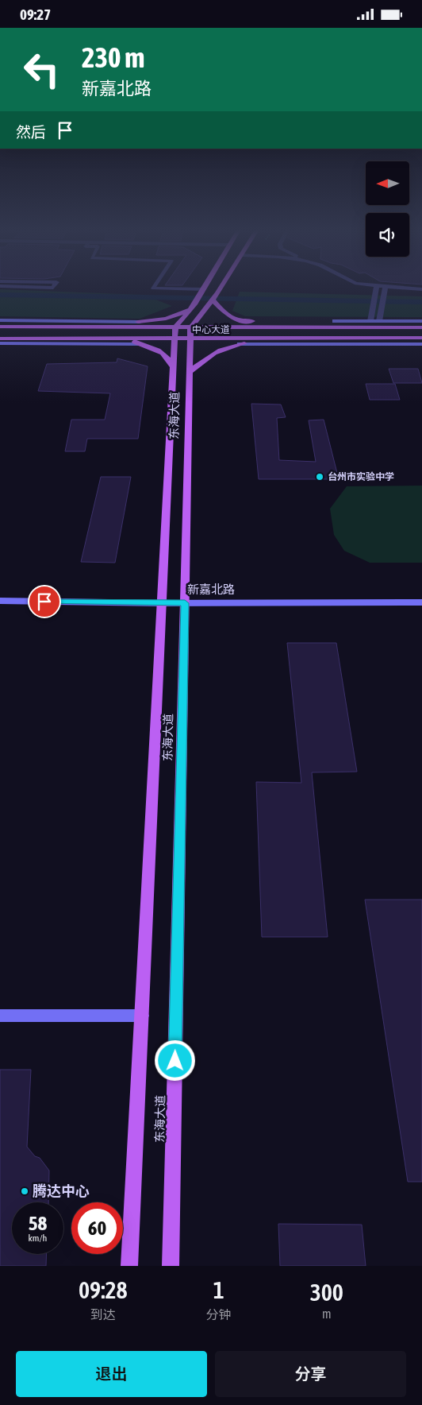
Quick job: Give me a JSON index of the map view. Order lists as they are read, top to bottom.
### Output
{
  "streets": {
    "main road": ["中心大道", "东海大道", "新嘉北路"]
  },
  "crossings": [
    ["中心大道", "东海大道"],
    ["东海大道", "新嘉北路"]
  ],
  "places": ["台州市实验中学", "腾达中心"],
  "north": "left",
  "page": {
    "status": "09:27",
    "turn": ["230 m", "新嘉北路"],
    "then": "然后",
    "speed": "58 km/h",
    "limit": "60",
    "eta": [
      "09:28",
      "到达",
      "1",
      "分钟",
      "300",
      "m"
    ],
    "buttons": ["退出", "分享"]
  }
}
